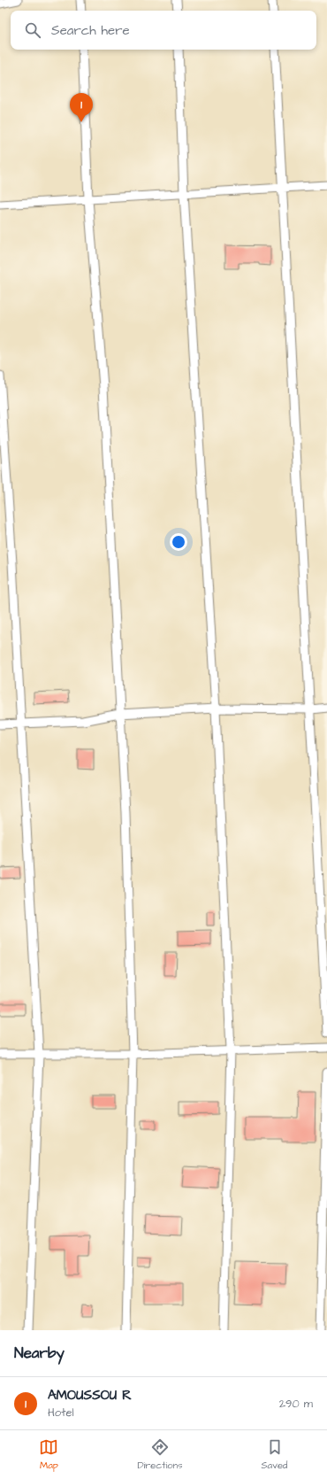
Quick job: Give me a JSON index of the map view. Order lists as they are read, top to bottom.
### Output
{
  "page": {
    "search": "Search here",
    "pins": "1",
    "heading": "Nearby",
    "list": [
      {
        "mark": "1",
        "name": "AMOUSSOU R",
        "note": "Hotel",
        "value": "290 m"
      }
    ],
    "nav": ["Map", "Directions", "Saved"]
  }
}
